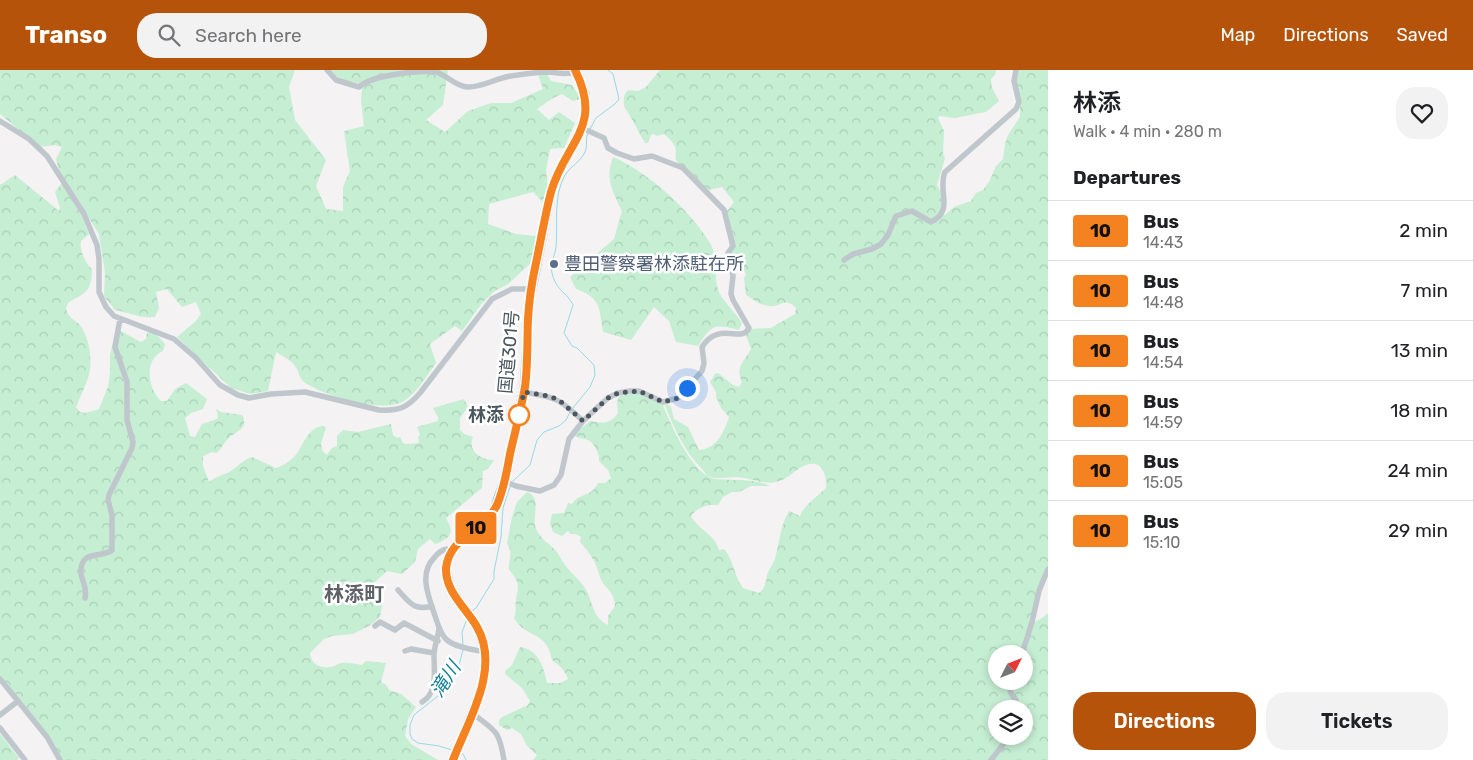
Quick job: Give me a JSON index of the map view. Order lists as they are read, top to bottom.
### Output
{
  "streets": {
    "highway": ["国道301号"]
  },
  "districts": ["林添町"],
  "water": ["滝川"],
  "places": ["豊田警察署林添駐在所", "林添"],
  "lines": ["bus line 10"],
  "north": "top right",
  "page": {
    "header": "Transo",
    "search": "Search here",
    "nav": ["Map", "Directions", "Saved"],
    "on_map": "10",
    "heading": [
      ["林添", "Walk · 4 min · 280 m"],
      "Departures"
    ],
    "list": [
      {
        "mark": "10",
        "name": "Bus",
        "note": "14:43",
        "value": "2 min"
      },
      {
        "mark": "10",
        "name": "Bus",
        "note": "14:48",
        "value": "7 min"
      },
      {
        "mark": "10",
        "name": "Bus",
        "note": "14:54",
        "value": "13 min"
      },
      {
        "mark": "10",
        "name": "Bus",
        "note": "14:59",
        "value": "18 min"
      },
      {
        "mark": "10",
        "name": "Bus",
        "note": "15:05",
        "value": "24 min"
      },
      {
        "mark": "10",
        "name": "Bus",
        "note": "15:10",
        "value": "29 min"
      }
    ],
    "buttons": ["Directions", "Tickets"]
  }
}
